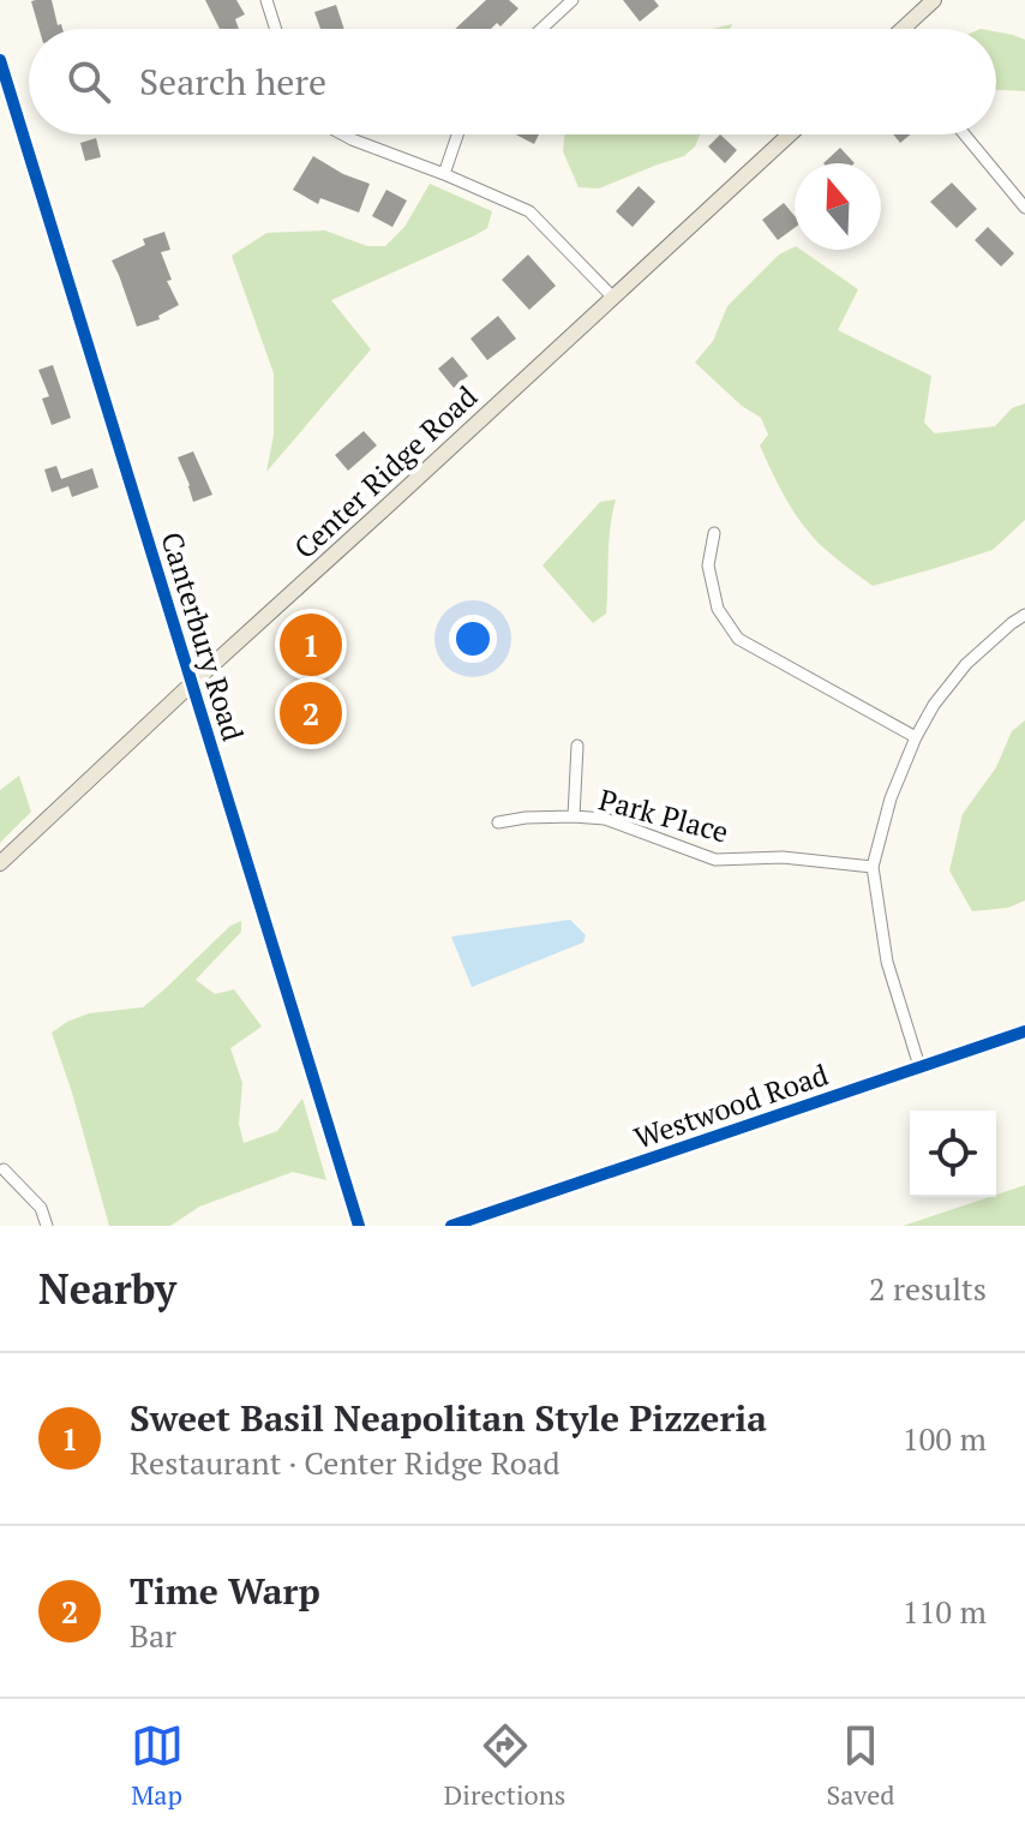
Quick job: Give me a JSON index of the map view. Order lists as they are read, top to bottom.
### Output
{
  "streets": {
    "main road": ["Center Ridge Road"],
    "street": ["Canterbury Road", "Park Place", "Westwood Road"]
  },
  "crossings": [
    ["Center Ridge Road", "Canterbury Road"]
  ],
  "north": "top",
  "page": {
    "search": "Search here",
    "pins": ["1", "2"],
    "heading": ["Nearby", "2 results"],
    "list": [
      {
        "mark": "1",
        "name": "Sweet Basil Neapolitan Style Pizzeria",
        "note": "Restaurant · Center Ridge Road",
        "value": "100 m"
      },
      {
        "mark": "2",
        "name": "Time Warp",
        "note": "Bar",
        "value": "110 m"
      }
    ],
    "nav": ["Map", "Directions", "Saved"]
  }
}
